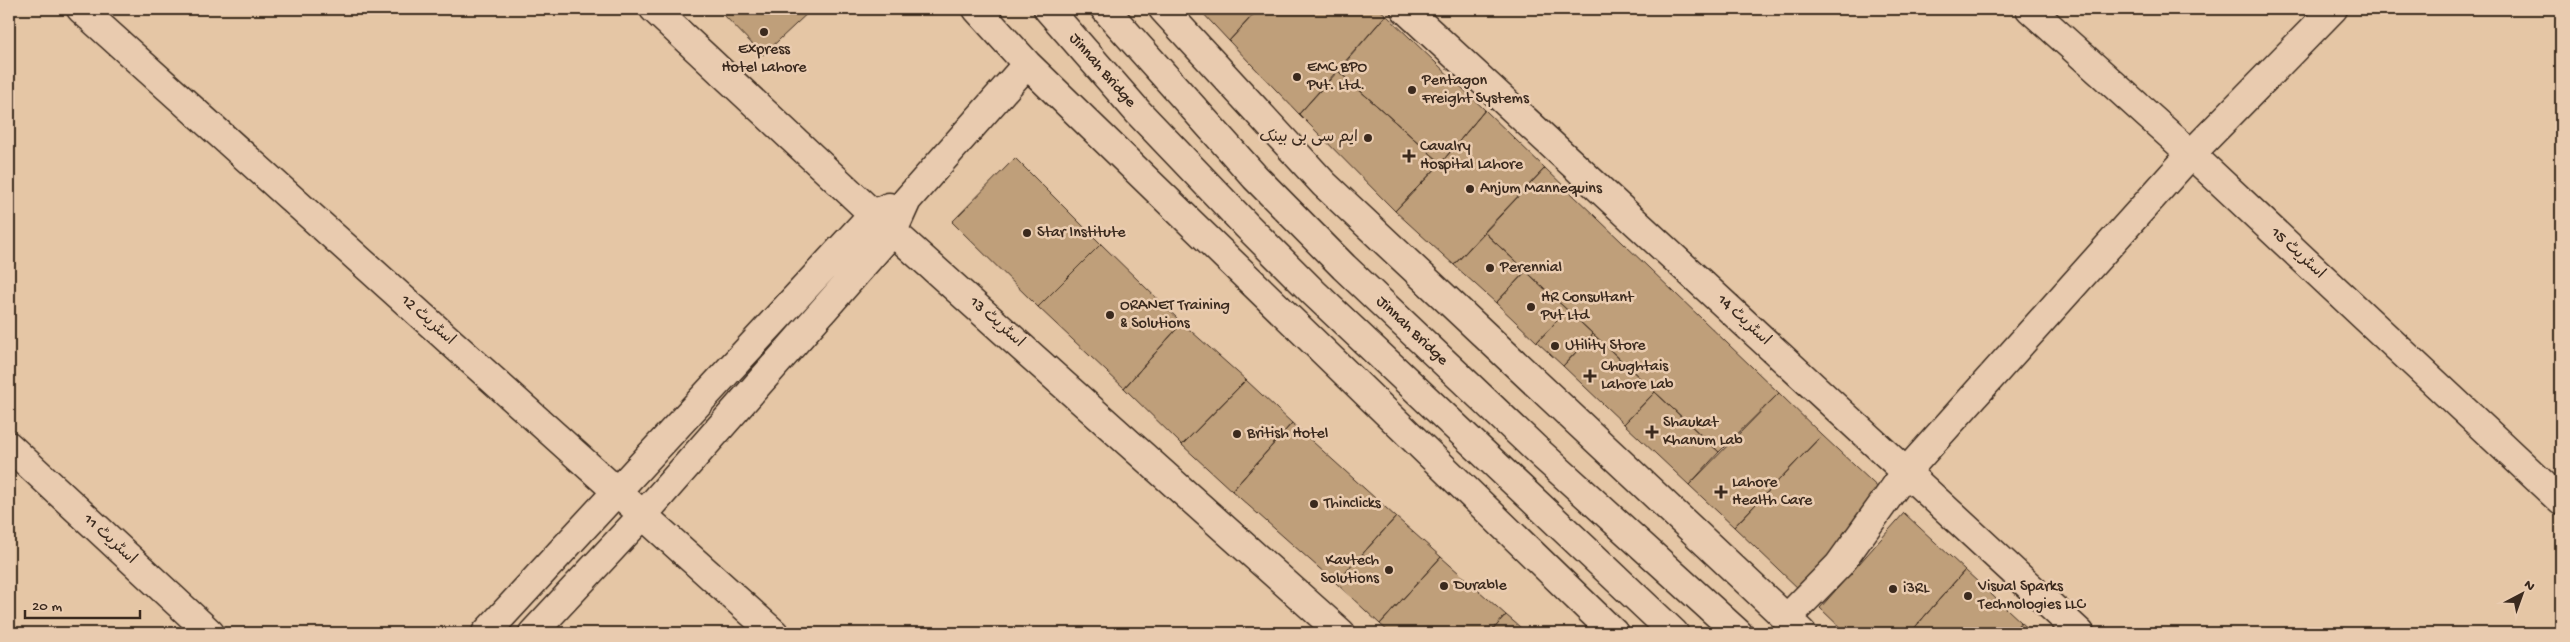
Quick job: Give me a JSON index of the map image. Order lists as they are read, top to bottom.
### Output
{
  "streets": {
    "street": [
      "Jinnah Bridge",
      "اسٹریٹ 15",
      "اسٹریٹ 12",
      "اسٹریٹ 14",
      "اسٹریٹ 13",
      "اسٹریٹ 11"
    ]
  },
  "places": {
    "other": [
      "Express Hotel Lahore",
      "EMC BPO Pvt. Ltd.",
      "Pentagon Freight Systems",
      "ایم سی بی بینک",
      "Anjum Mannequins",
      "Star Institute",
      "Perennial",
      "HR Consultant Pvt Ltd",
      "ORANET Training & Solutions",
      "Utility Store",
      "British Hotel",
      "Thinclicks",
      "Kavtech Solutions",
      "Durable",
      "i3RL",
      "Visual Sparks Technologies LLC"
    ],
    "health": [
      "Cavalry Hospital Lahore",
      "Chughtais Lahore Lab",
      "Shaukat Khanum Lab",
      "Lahore Health Care"
    ]
  },
  "scale_bar": "20 m",
  "north": "top right"
}
